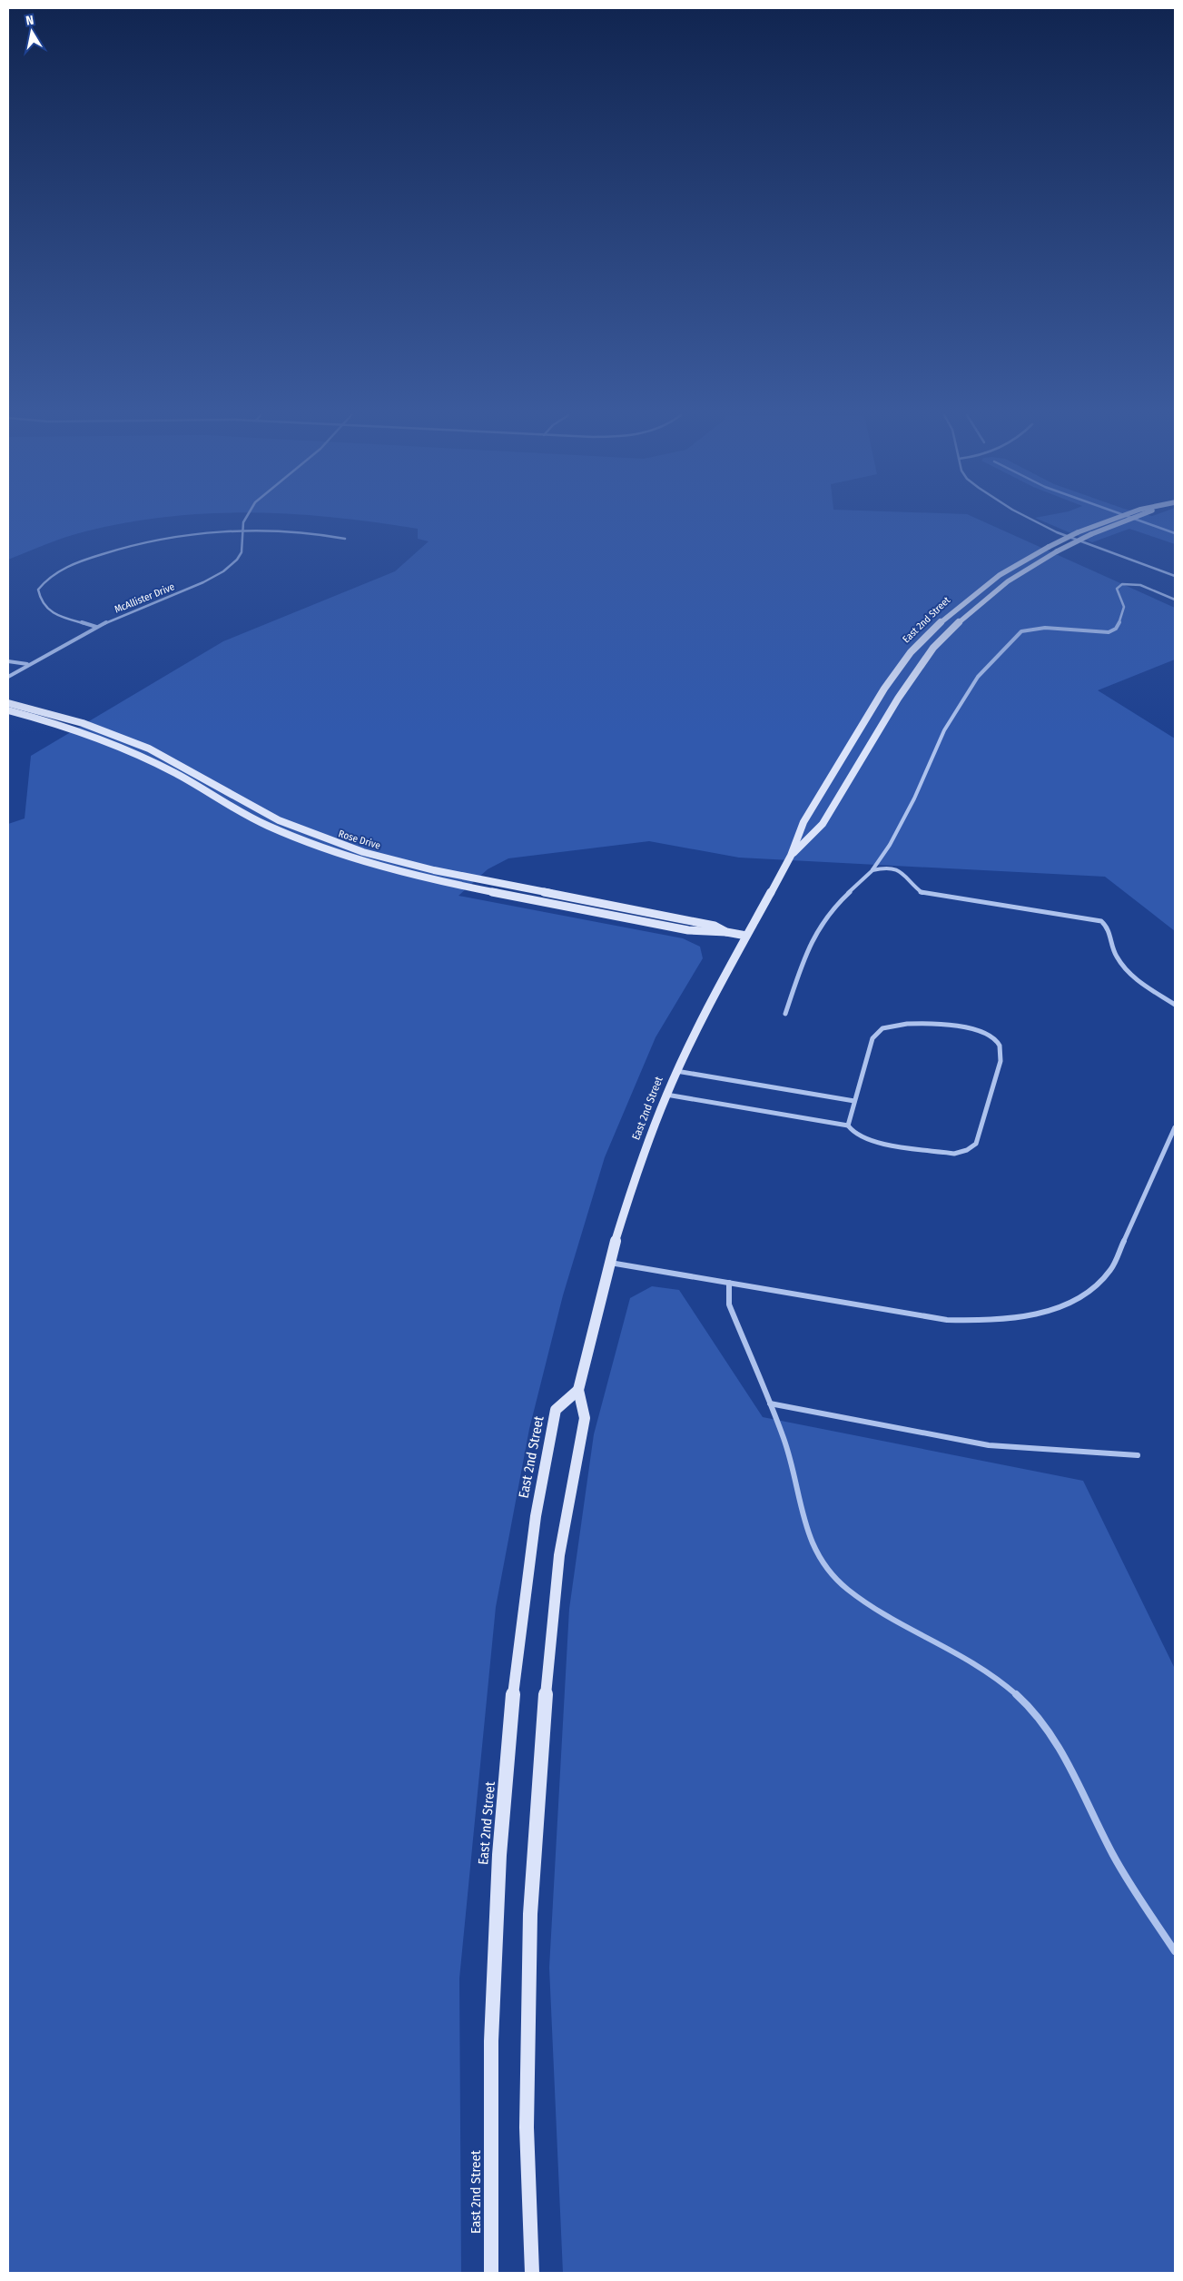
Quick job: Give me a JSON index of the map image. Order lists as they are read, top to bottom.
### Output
{
  "streets": {
    "main road": ["East 2nd Street", "Rose Drive"],
    "street": ["McAllister Drive"]
  },
  "crossings": [
    ["East 2nd Street", "Rose Drive"]
  ],
  "north": "top"
}
